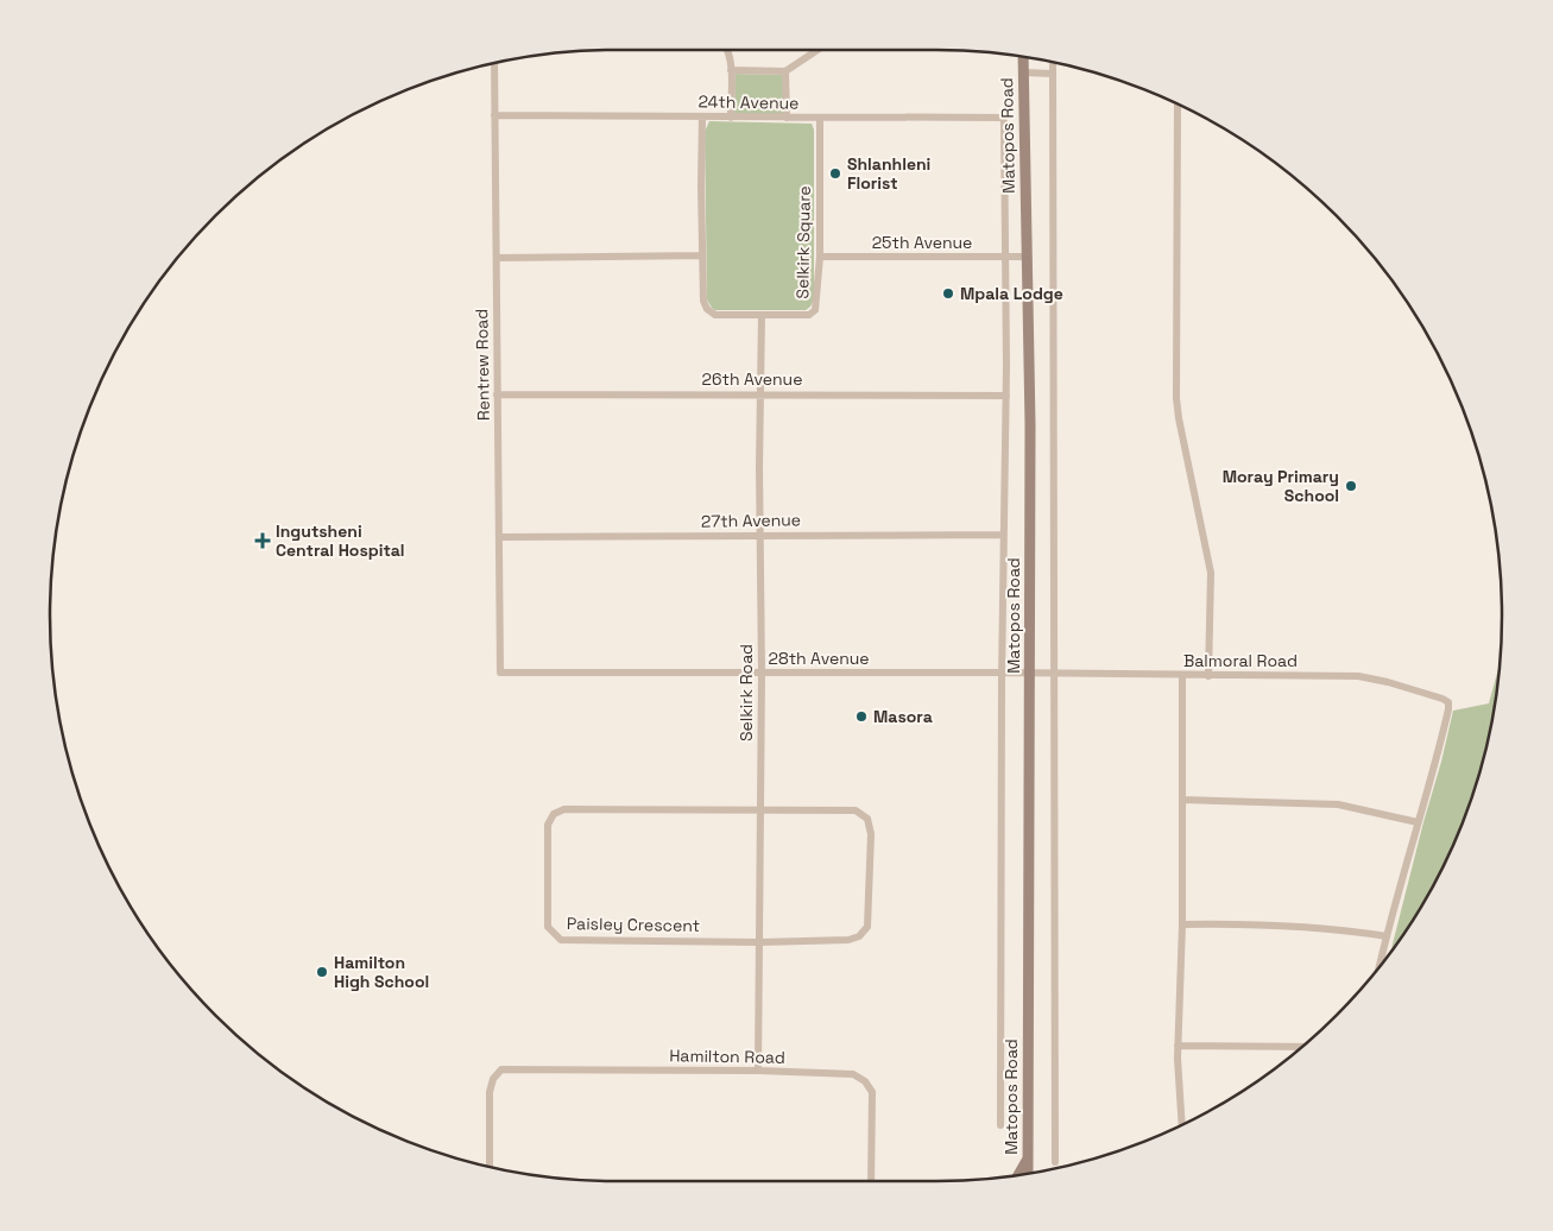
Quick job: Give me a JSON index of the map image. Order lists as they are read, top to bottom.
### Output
{
  "streets": {
    "main road": ["Matopos Road"],
    "street": [
      "24th Avenue",
      "Selkirk Square",
      "25th Avenue",
      "Rentrew Road",
      "26th Avenue",
      "27th Avenue",
      "28th Avenue",
      "Balmoral Road",
      "Selkirk Road",
      "Paisley Crescent",
      "Hamilton Road"
    ]
  },
  "crossings": [
    ["24th Avenue", "Selkirk Square"],
    ["24th Avenue", "25th Avenue"],
    ["24th Avenue", "Rentrew Road"],
    ["Matopos Road", "25th Avenue"],
    ["Matopos Road", "28th Avenue"],
    ["Matopos Road", "Balmoral Road"],
    ["Selkirk Square", "25th Avenue"],
    ["Selkirk Square", "Selkirk Road"],
    ["Rentrew Road", "26th Avenue"],
    ["Rentrew Road", "27th Avenue"],
    ["Rentrew Road", "28th Avenue"],
    ["26th Avenue", "Selkirk Road"],
    ["27th Avenue", "Selkirk Road"],
    ["28th Avenue", "Balmoral Road"],
    ["28th Avenue", "Selkirk Road"],
    ["Selkirk Road", "Paisley Crescent"],
    ["Selkirk Road", "Hamilton Road"]
  ],
  "places": {
    "other": [
      "Shlanhleni Florist",
      "Mpala Lodge",
      "Moray Primary School",
      "Masora",
      "Hamilton High School"
    ],
    "health": ["Ingutsheni Central Hospital"]
  }
}
